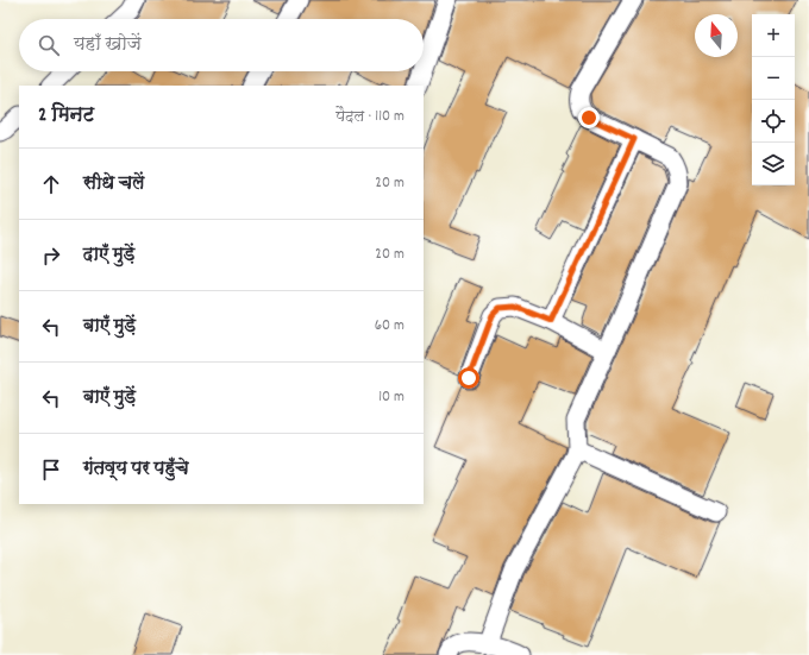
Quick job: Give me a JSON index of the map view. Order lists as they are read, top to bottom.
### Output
{
  "north": "top",
  "page": {
    "map_buttons": ["+", "−"],
    "search": "यहाँ खोजें",
    "heading": ["2 मिनट", "पैदल · 110 m"],
    "list": [
      ["सीधे चलें", "20 m"],
      ["दाएँ मुड़ें", "20 m"],
      ["बाएँ मुड़ें", "60 m"],
      ["बाएँ मुड़ें", "10 m"],
      "गंतव्य पर पहुँचे"
    ]
  }
}
